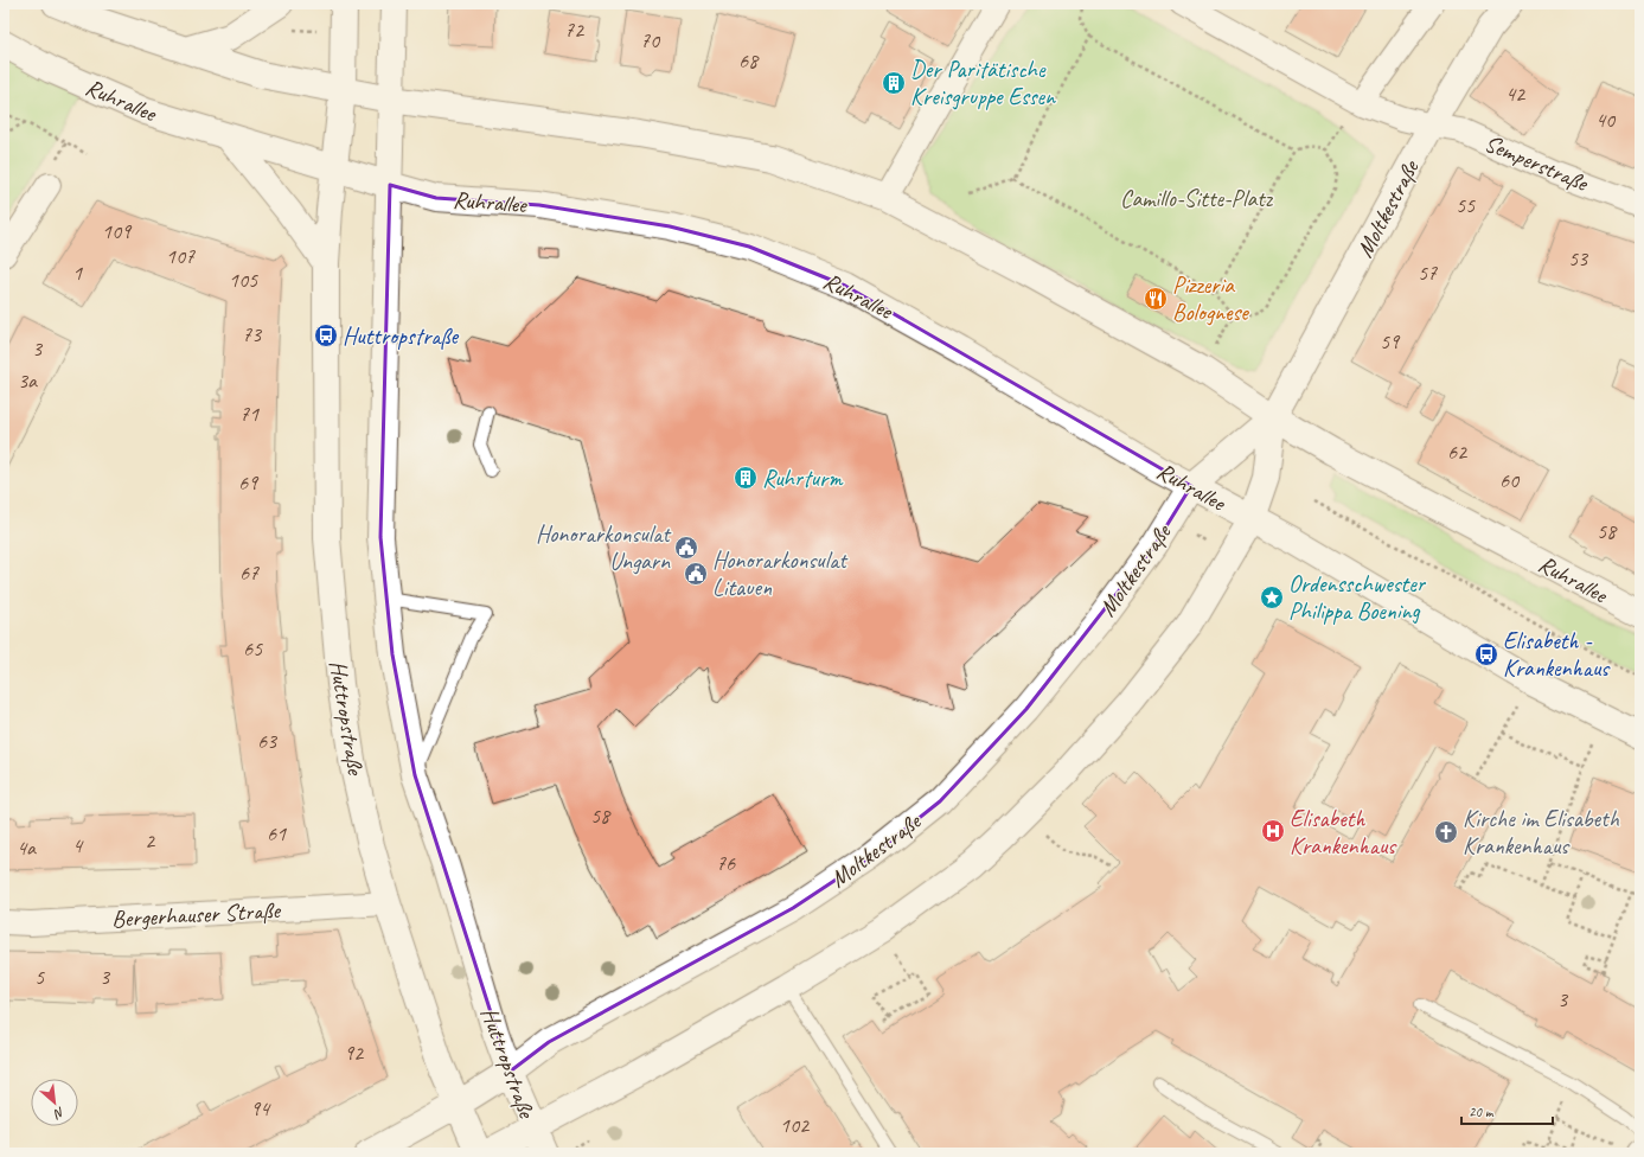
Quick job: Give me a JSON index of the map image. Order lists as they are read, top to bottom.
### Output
{
  "streets": {
    "main road": ["Ruhrallee", "Moltkestraße", "Huttropstraße"],
    "street": ["Semperstraße", "Bergerhauser Straße"]
  },
  "crossings": [
    ["Ruhrallee", "Moltkestraße"],
    ["Ruhrallee", "Huttropstraße"],
    ["Semperstraße", "Moltkestraße"],
    ["Moltkestraße", "Huttropstraße"],
    ["Huttropstraße", "Bergerhauser Straße"]
  ],
  "parks": ["Camillo-Sitte-Platz"],
  "places": {
    "building": ["Der Paritätische Kreisgruppe Essen", "Ruhrturm"],
    "restaurant": ["Pizzeria Bolognese"],
    "bus stop": ["Huttropstraße", "Elisabeth - Krankenhaus"],
    "public building": ["Honorarkonsulat Ungarn", "Honorarkonsulat Litauen"],
    "place": ["Ordensschwester Philippa Boening"],
    "hospital": ["Elisabeth Krankenhaus"],
    "church": ["Kirche im Elisabeth Krankenhaus"]
  },
  "house_numbers": [
    "72",
    "70",
    "68",
    "42",
    "40",
    "55",
    "109",
    "107",
    "53",
    "1",
    "57",
    "105",
    "73",
    "59",
    "3",
    "3a",
    "71",
    "62",
    "60",
    "69",
    "58",
    "67",
    "65",
    "63",
    "58",
    "61",
    "2",
    "4",
    "4a",
    "76",
    "5",
    "3",
    "3",
    "92",
    "94",
    "102"
  ],
  "scale_bar": "20 m",
  "north": "bottom right"
}
